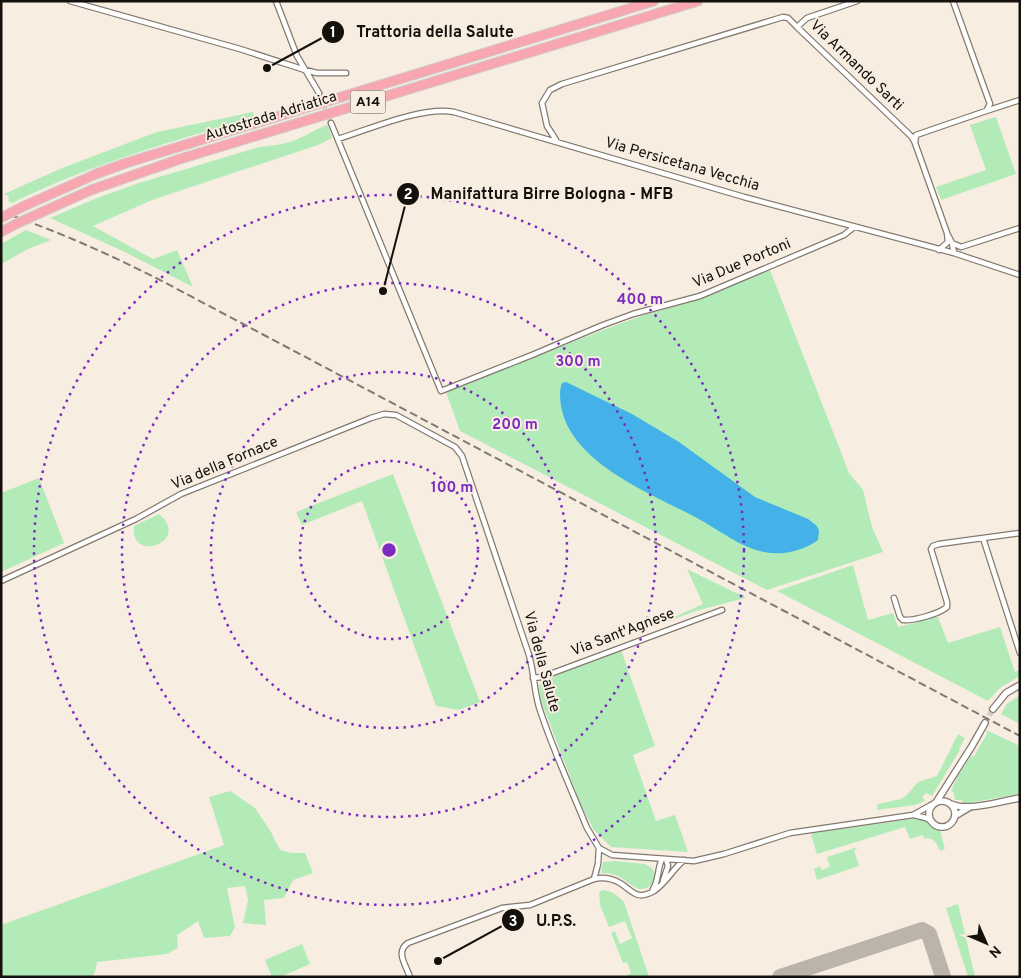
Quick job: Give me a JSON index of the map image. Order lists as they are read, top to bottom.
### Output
{
  "streets": {
    "highway": ["A14", "Autostrada Adriatica"],
    "street": [
      "Via Armando Sarti",
      "Via Persicetana Vecchia",
      "Via Due Portoni",
      "Via della Fornace",
      "Via Sant'Agnese",
      "Via della Salute"
    ]
  },
  "crossings": [
    ["Via Armando Sarti", "Via Persicetana Vecchia"],
    ["Via Persicetana Vecchia", "Via Due Portoni"],
    ["Via della Fornace", "Via della Salute"],
    ["Via Sant'Agnese", "Via della Salute"]
  ],
  "places": ["Trattoria della Salute", "Manifattura Birre Bologna - MFB", "U.P.S."],
  "north": "bottom right",
  "rings": [
    "400 m",
    "300 m",
    "200 m",
    "100 m"
  ]
}
